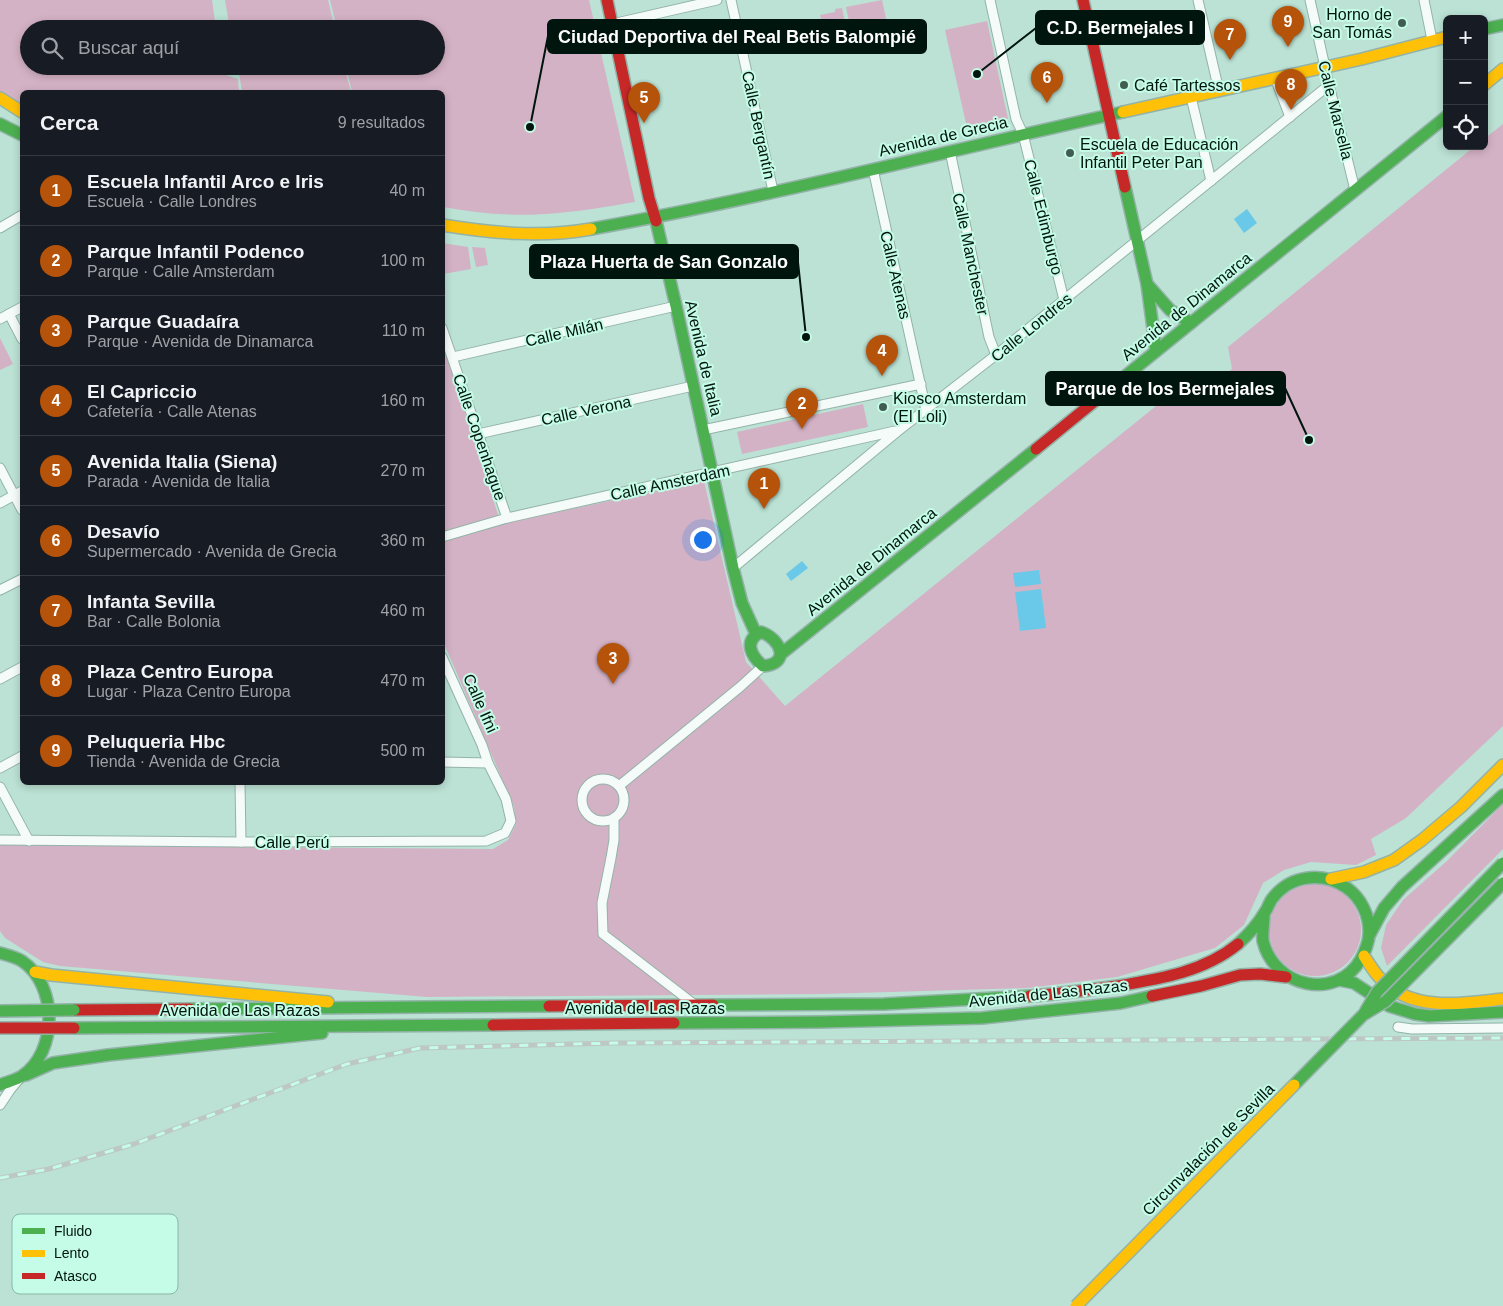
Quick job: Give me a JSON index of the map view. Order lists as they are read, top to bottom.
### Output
{
  "streets": {
    "main road": [
      "Avenida de Grecia",
      "Avenida de Dinamarca",
      "Avenida de Italia",
      "Avenida de Las Razas",
      "Circunvalación de Sevilla"
    ],
    "street": [
      "Calle Marsella",
      "Calle Bergantín",
      "Calle Edimburgo",
      "Calle Manchester",
      "Calle Atenas",
      "Calle Londres",
      "Calle Milán",
      "Calle Verona",
      "Calle Copenhague",
      "Calle Amsterdam",
      "Calle Ifni",
      "Calle Perú"
    ]
  },
  "crossings": [
    ["Calle Marsella", "Avenida de Grecia"],
    ["Calle Marsella", "Avenida de Dinamarca"],
    ["Calle Marsella", "Calle Londres"],
    ["Calle Bergantín", "Avenida de Grecia"],
    ["Avenida de Grecia", "Calle Edimburgo"],
    ["Avenida de Grecia", "Calle Manchester"],
    ["Avenida de Grecia", "Calle Atenas"],
    ["Avenida de Grecia", "Avenida de Italia"],
    ["Calle Edimburgo", "Calle Londres"],
    ["Calle Manchester", "Calle Londres"],
    ["Calle Atenas", "Calle Londres"],
    ["Avenida de Dinamarca", "Avenida de Italia"],
    ["Calle Londres", "Avenida de Italia"],
    ["Calle Londres", "Calle Amsterdam"],
    ["Calle Milán", "Avenida de Italia"],
    ["Calle Milán", "Calle Copenhague"],
    ["Avenida de Italia", "Calle Verona"],
    ["Avenida de Italia", "Calle Amsterdam"],
    ["Calle Verona", "Calle Copenhague"],
    ["Calle Copenhague", "Calle Amsterdam"],
    ["Calle Ifni", "Calle Perú"]
  ],
  "places": [
    "Horno de San Tomás",
    "C.D. Bermejales I",
    "Café Tartessos",
    "Ciudad Deportiva del Real Betis Balompié",
    "Escuela de Educación Infantil Peter Pan",
    "Plaza Huerta de San Gonzalo",
    "Kiosco Amsterdam (El Loli)",
    "Parque de los Bermejales"
  ],
  "legend": ["Fluido", "Lento", "Atasco"],
  "page": {
    "pins": [
      "9",
      "7",
      "6",
      "8",
      "5",
      "4",
      "2",
      "1",
      "3"
    ],
    "map_buttons": ["+", "−"],
    "search": "Buscar aquí",
    "heading": ["Cerca", "9 resultados"],
    "list": [
      {
        "mark": "1",
        "name": "Escuela Infantil Arco e Iris",
        "note": "Escuela · Calle Londres",
        "value": "40 m"
      },
      {
        "mark": "2",
        "name": "Parque Infantil Podenco",
        "note": "Parque · Calle Amsterdam",
        "value": "100 m"
      },
      {
        "mark": "3",
        "name": "Parque Guadaíra",
        "note": "Parque · Avenida de Dinamarca",
        "value": "110 m"
      },
      {
        "mark": "4",
        "name": "El Capriccio",
        "note": "Cafetería · Calle Atenas",
        "value": "160 m"
      },
      {
        "mark": "5",
        "name": "Avenida Italia (Siena)",
        "note": "Parada · Avenida de Italia",
        "value": "270 m"
      },
      {
        "mark": "6",
        "name": "Desavío",
        "note": "Supermercado · Avenida de Grecia",
        "value": "360 m"
      },
      {
        "mark": "7",
        "name": "Infanta Sevilla",
        "note": "Bar · Calle Bolonia",
        "value": "460 m"
      },
      {
        "mark": "8",
        "name": "Plaza Centro Europa",
        "note": "Lugar · Plaza Centro Europa",
        "value": "470 m"
      },
      {
        "mark": "9",
        "name": "Peluqueria Hbc",
        "note": "Tienda · Avenida de Grecia",
        "value": "500 m"
      }
    ]
  }
}
